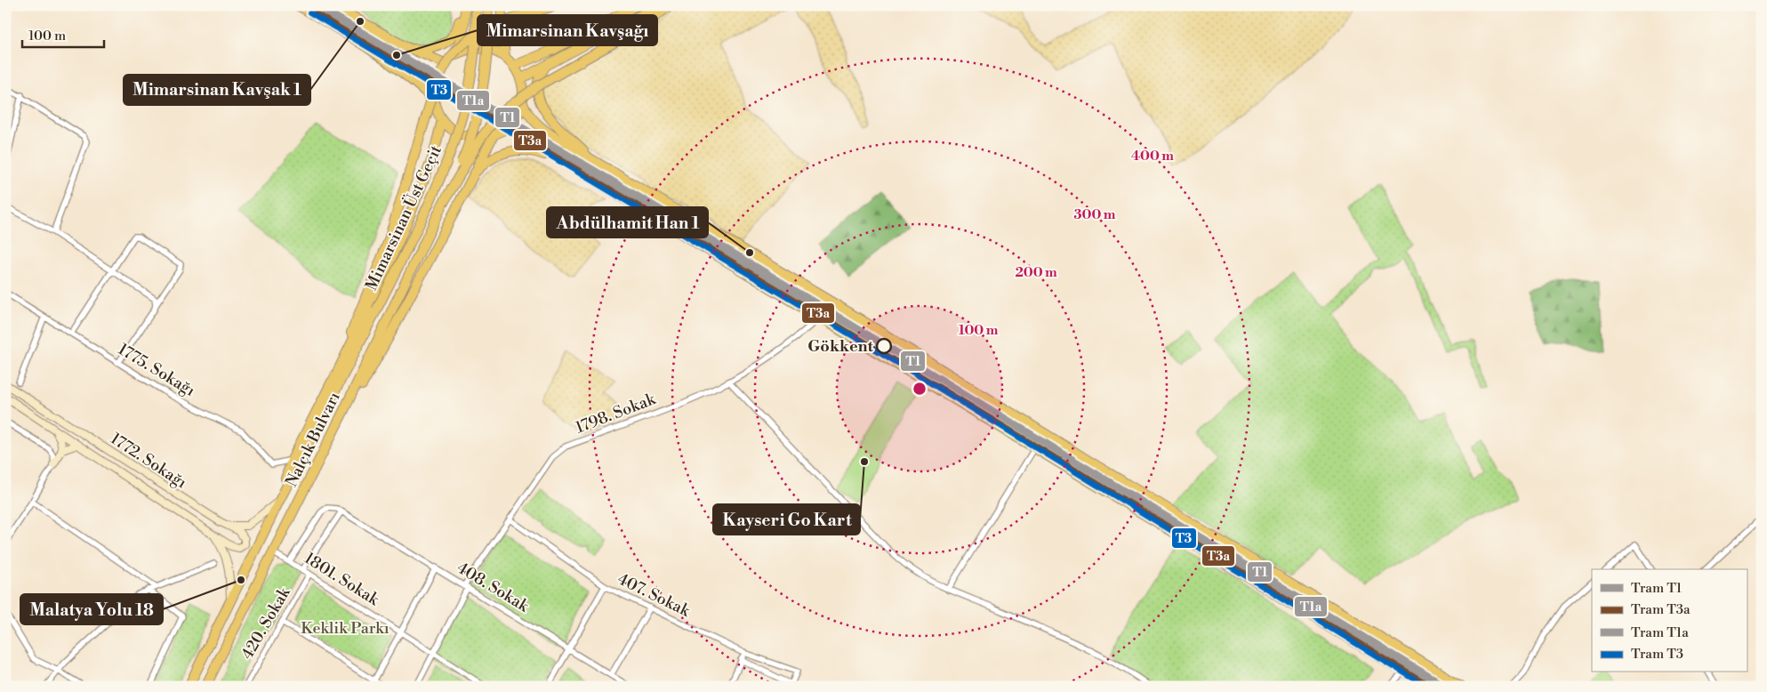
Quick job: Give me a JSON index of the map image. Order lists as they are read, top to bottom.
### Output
{
  "streets": {
    "highway": ["Mimarsinan Üst Geçit", "Nalçık Bulvarı"],
    "street": [
      "1775. Sokağı",
      "1798. Sokak",
      "1772. Sokağı",
      "1801. Sokak",
      "408. Sokak",
      "407. Sokak",
      "420. Sokak"
    ]
  },
  "crossings": [
    ["Mimarsinan Üst Geçit", "Nalçık Bulvarı"],
    ["1798. Sokak", "1801. Sokak"],
    ["1798. Sokak", "408. Sokak"],
    ["1798. Sokak", "407. Sokak"],
    ["Nalçık Bulvarı", "1772. Sokağı"],
    ["Nalçık Bulvarı", "1801. Sokak"],
    ["1801. Sokak", "420. Sokak"]
  ],
  "parks": ["Keklik Parkı"],
  "places": [
    "Mimarsinan Kavşak 1",
    "Mimarsinan Kavşağı",
    "Abdülhamit Han 1",
    "Gökkent",
    "Kayseri Go Kart",
    "Malatya Yolu 18"
  ],
  "lines": [
    "tram line T1",
    "tram line T1a",
    "tram line T3a",
    "tram line T3"
  ],
  "legend": [
    "Tram T1",
    "Tram T3a",
    "Tram T1a",
    "Tram T3"
  ],
  "scale_bar": "100 m",
  "rings": [
    "400 m",
    "300 m",
    "200 m",
    "100 m"
  ]
}
